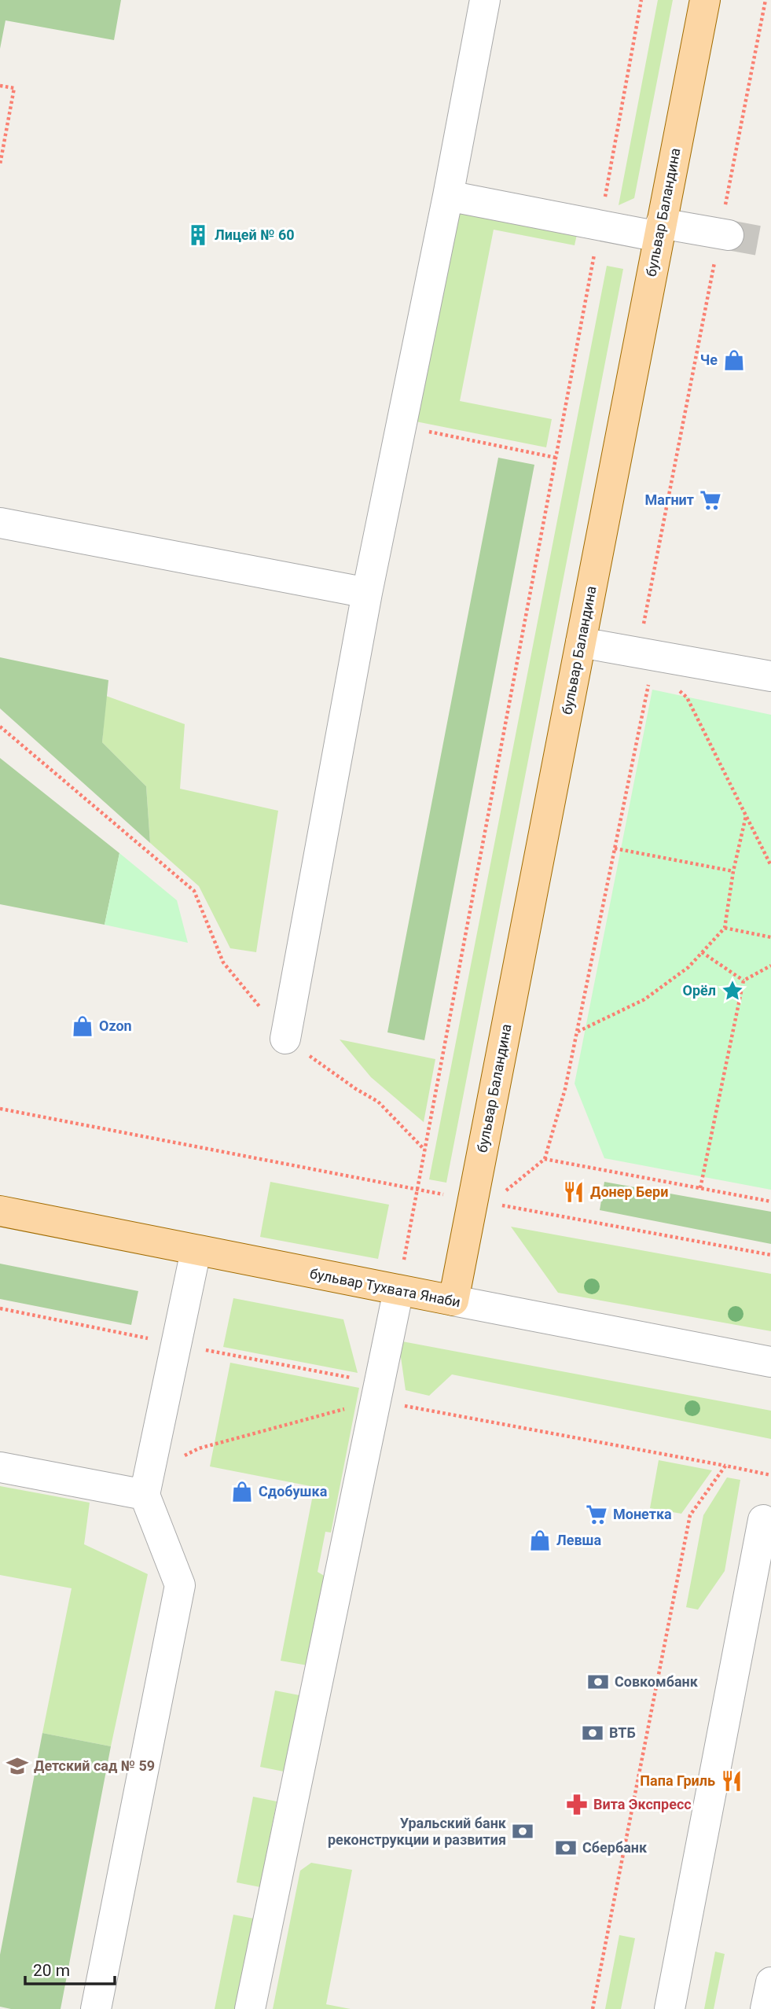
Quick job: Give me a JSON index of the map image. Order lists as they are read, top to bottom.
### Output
{
  "streets": {
    "main road": ["бульвар Баландина", "бульвар Тухвата Янаби"]
  },
  "crossings": [
    ["бульвар Баландина", "бульвар Тухвата Янаби"]
  ],
  "places": {
    "building": ["Лицей № 60"],
    "shop": [
      "Че",
      "Ozon",
      "Сдобушка",
      "Левша"
    ],
    "supermarket": ["Магнит", "Монетка"],
    "place": ["Орёл"],
    "restaurant": ["Донер Бери", "Папа Гриль"],
    "bank": [
      "Совкомбанк",
      "ВТБ",
      "Уральский банк реконструкции и развития",
      "Сбербанк"
    ],
    "school or university": ["Детский сад № 59"],
    "pharmacy": ["Вита Экспресс"]
  },
  "scale_bar": "20 m"
}
